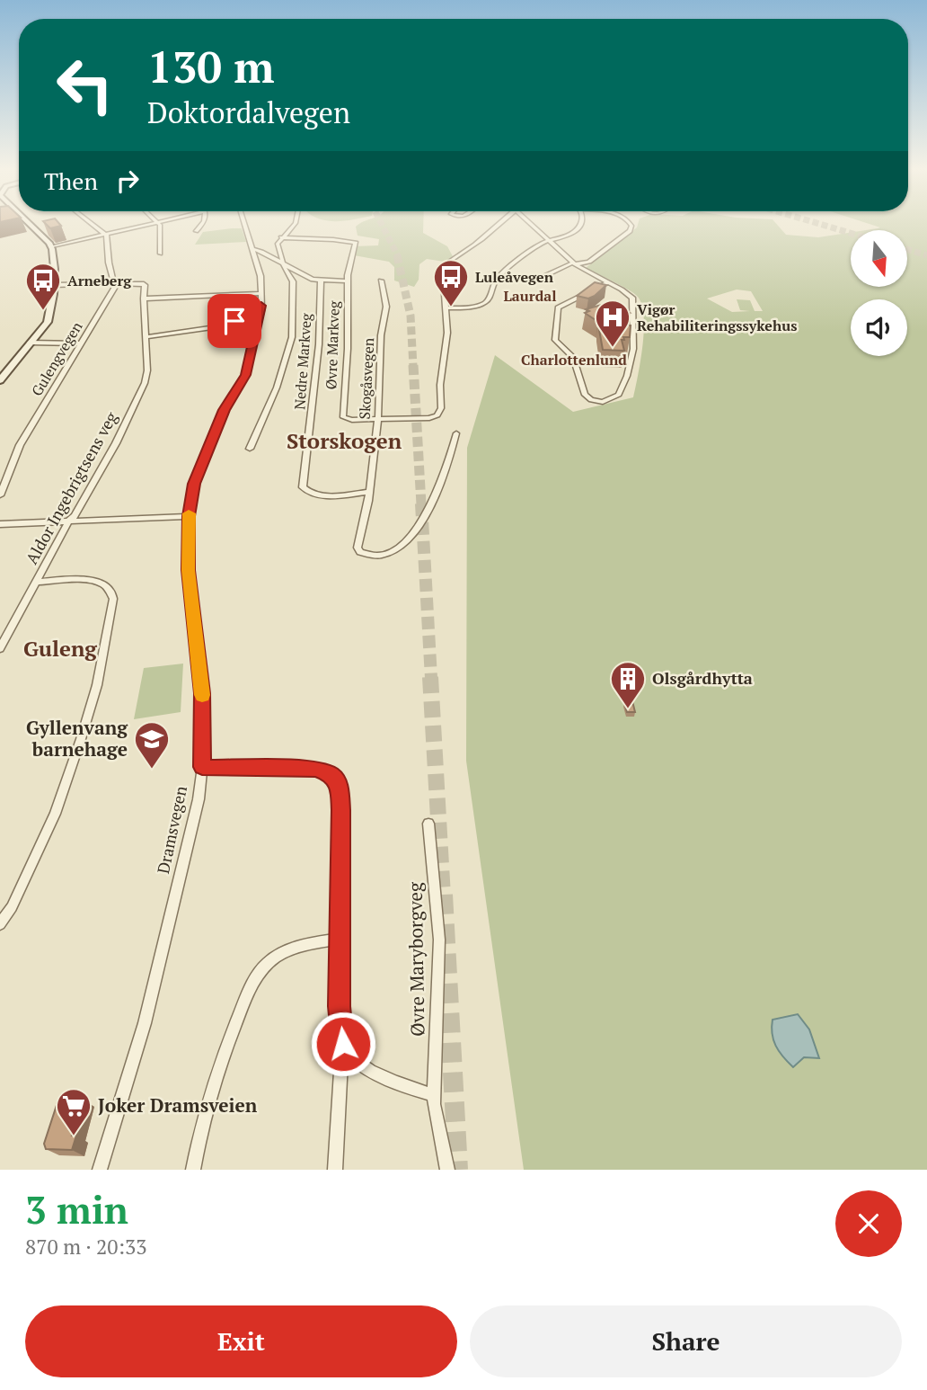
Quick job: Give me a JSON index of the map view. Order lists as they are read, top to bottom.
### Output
{
  "streets": {
    "street": [
      "Øvre Markveg",
      "Gulengvegen",
      "Nedre Markveg",
      "Skogåsvegen",
      "Aldor Ingebrigtsens veg",
      "Dramsvegen",
      "Øvre Maryborgveg"
    ]
  },
  "crossings": [
    ["Øvre Markveg", "Skogåsvegen"],
    ["Nedre Markveg", "Skogåsvegen"]
  ],
  "districts": [
    "Laurdal",
    "Charlottenlund",
    "Storskogen",
    "Guleng"
  ],
  "places": {
    "bus stop": ["Luleåvegen", "Arneberg"],
    "hospital": ["Vigør Rehabiliteringssykehus"],
    "building": ["Olsgårdhytta"],
    "school or university": ["Gyllenvang barnehage"],
    "supermarket": ["Joker Dramsveien"]
  },
  "north": "bottom",
  "page": {
    "turn": ["130 m", "Doktordalvegen"],
    "then": "Then",
    "heading": ["3 min", "870 m · 20:33"],
    "buttons": ["Exit", "Share"]
  }
}
